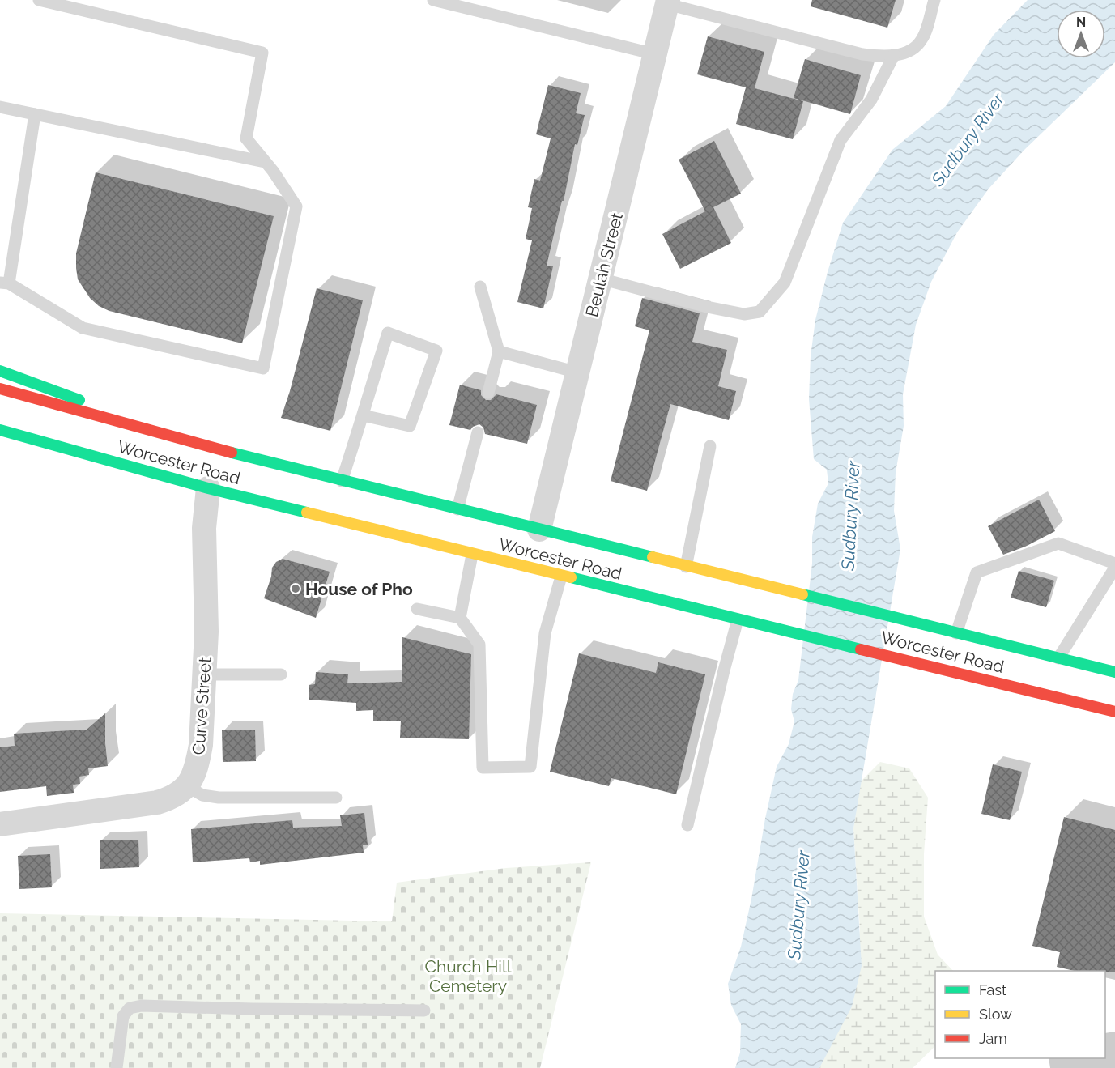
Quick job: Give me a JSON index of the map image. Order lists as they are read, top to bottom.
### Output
{
  "streets": {
    "main road": ["Worcester Road"],
    "street": ["Beulah Street", "Curve Street"]
  },
  "crossings": [
    ["Beulah Street", "Worcester Road"],
    ["Worcester Road", "Curve Street"]
  ],
  "water": ["Sudbury River"],
  "parks": ["Church Hill Cemetery"],
  "places": ["House of Pho"],
  "legend": ["Fast", "Slow", "Jam"],
  "north": "top"
}
